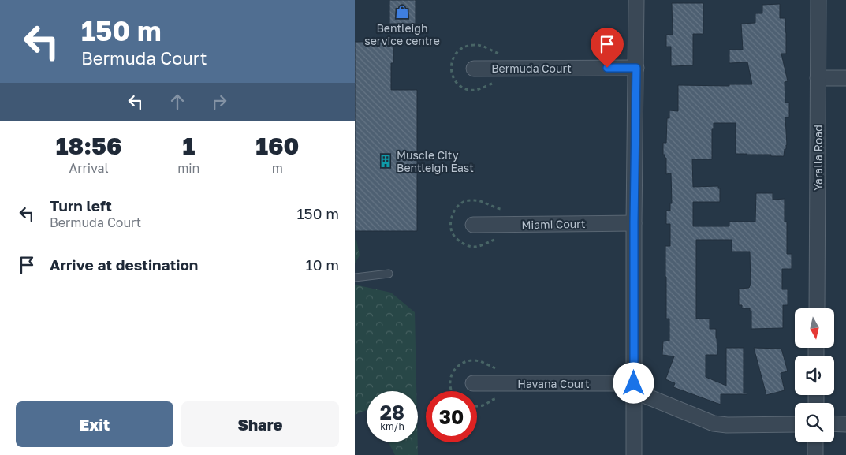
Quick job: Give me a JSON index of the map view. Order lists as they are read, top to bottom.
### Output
{
  "streets": {
    "street": [
      "Bermuda Court",
      "Yaralla Road",
      "Miami Court",
      "Havana Court"
    ]
  },
  "places": {
    "shop": ["Bentleigh service centre"],
    "building": ["Muscle City Bentleigh East"]
  },
  "north": "bottom",
  "page": {
    "turn": ["150 m", "Bermuda Court"],
    "eta": [
      "18:56",
      "Arrival",
      "1",
      "min",
      "160",
      "m"
    ],
    "list": [
      {
        "name": "Turn left",
        "note": "Bermuda Court",
        "value": "150 m"
      },
      {
        "name": "Arrive at destination",
        "value": "10 m"
      }
    ],
    "speed": "28 km/h",
    "limit": "30",
    "buttons": ["Exit", "Share"]
  }
}
